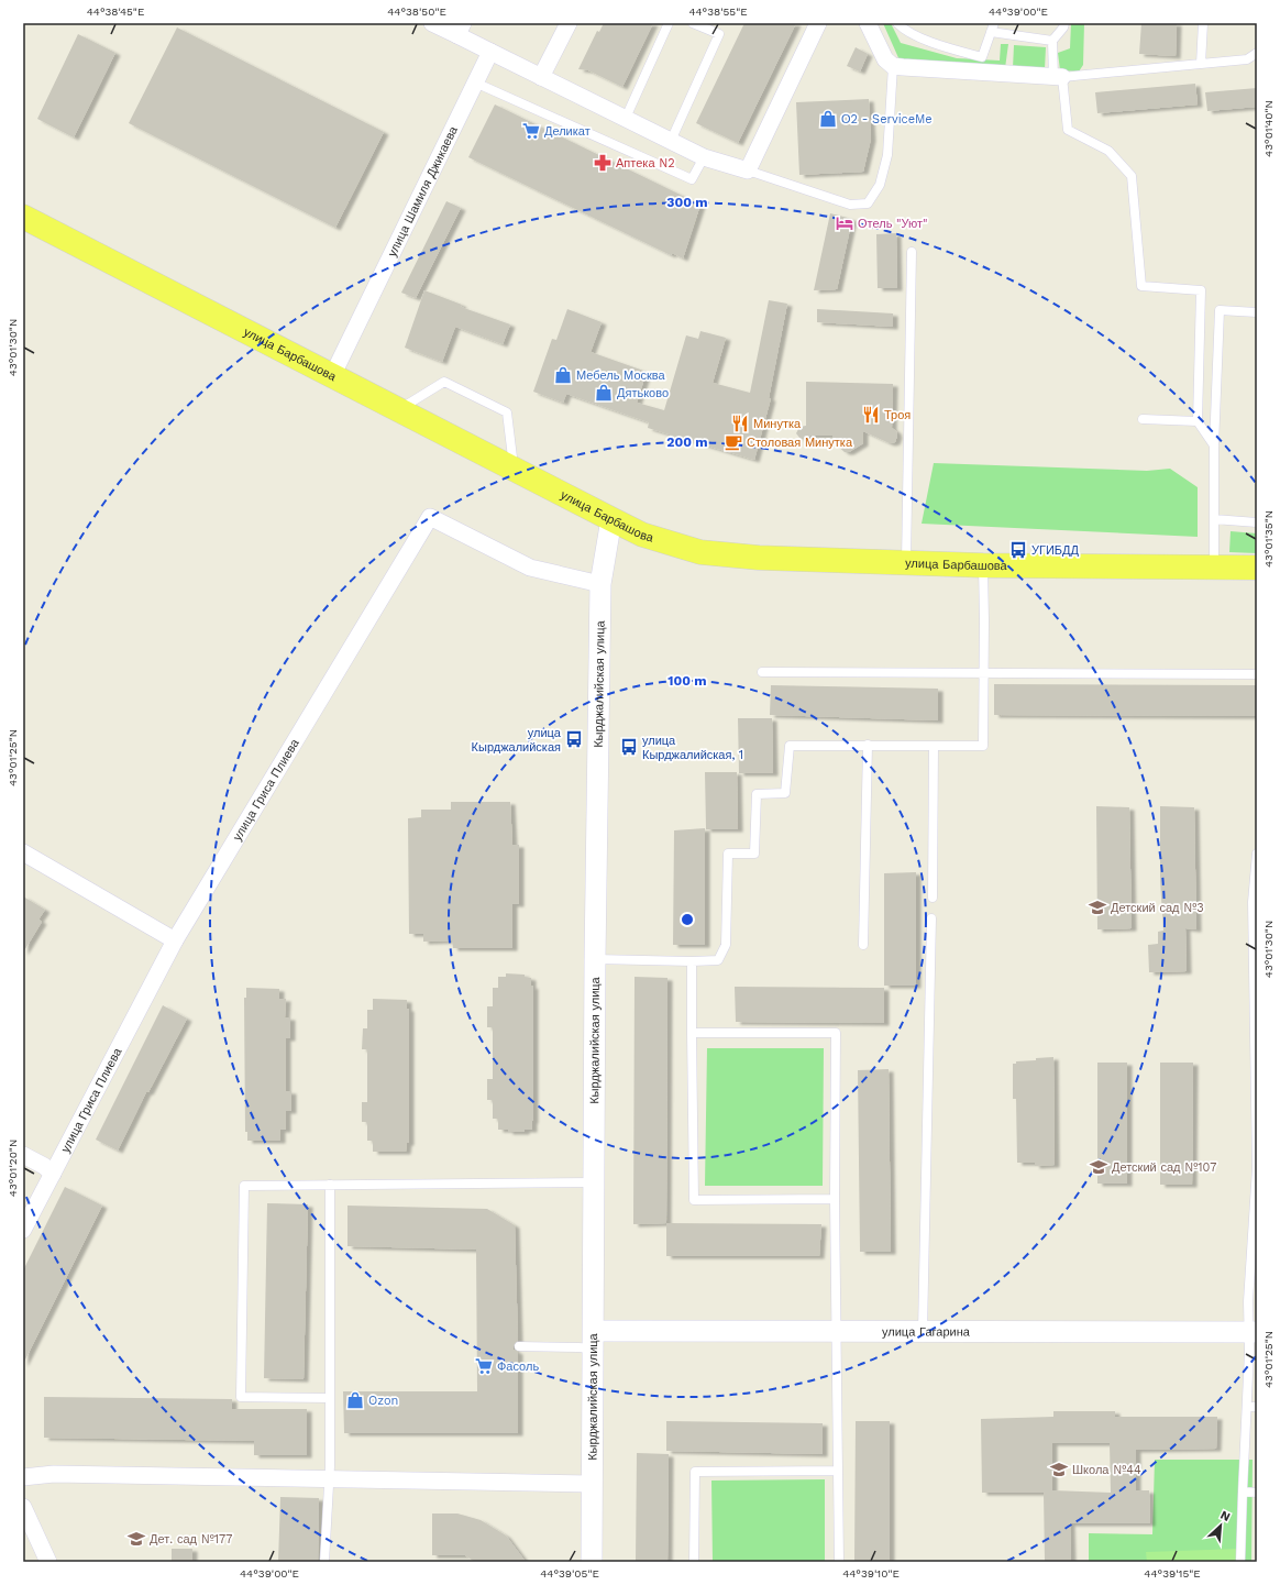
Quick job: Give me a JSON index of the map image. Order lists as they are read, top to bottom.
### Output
{
  "streets": {
    "main road": ["улица Барбашова"],
    "street": [
      "улица Шамиля Джикаева",
      "Кырджалийская улица",
      "улица Гриса Плиева",
      "улица Гагарина"
    ]
  },
  "crossings": [
    ["улица Шамиля Джикаева", "улица Барбашова"],
    ["улица Барбашова", "Кырджалийская улица"],
    ["Кырджалийская улица", "улица Гриса Плиева"],
    ["Кырджалийская улица", "улица Гагарина"]
  ],
  "places": {
    "shop": [
      "О2 - ServiceMe",
      "Мебель Москва",
      "Дятьково",
      "Ozon"
    ],
    "supermarket": ["Деликат", "Фасоль"],
    "pharmacy": ["Аптека N2"],
    "hotel": ["Отель \"Уют\""],
    "restaurant": ["Троя", "Минутка"],
    "cafe": ["Столовая Минутка"],
    "bus stop": ["УГИБДД", "улица Кырджалийская", "улица Кырджалийская, 1"],
    "school or university": [
      "Детский сад №3",
      "Детский сад №107",
      "Школа №44",
      "Дет. сад №177"
    ]
  },
  "north": "top right",
  "coordinates": [
    "44°38'45\"E",
    "44°38'50\"E",
    "44°38'55\"E",
    "44°39'00\"E",
    "43°01'40\"N",
    "43°01'30\"N",
    "43°01'35\"N",
    "43°01'25\"N",
    "43°01'20\"N",
    "44°39'05\"E",
    "44°39'10\"E",
    "44°39'15\"E"
  ],
  "rings": ["300 m", "200 m", "100 m"]
}
